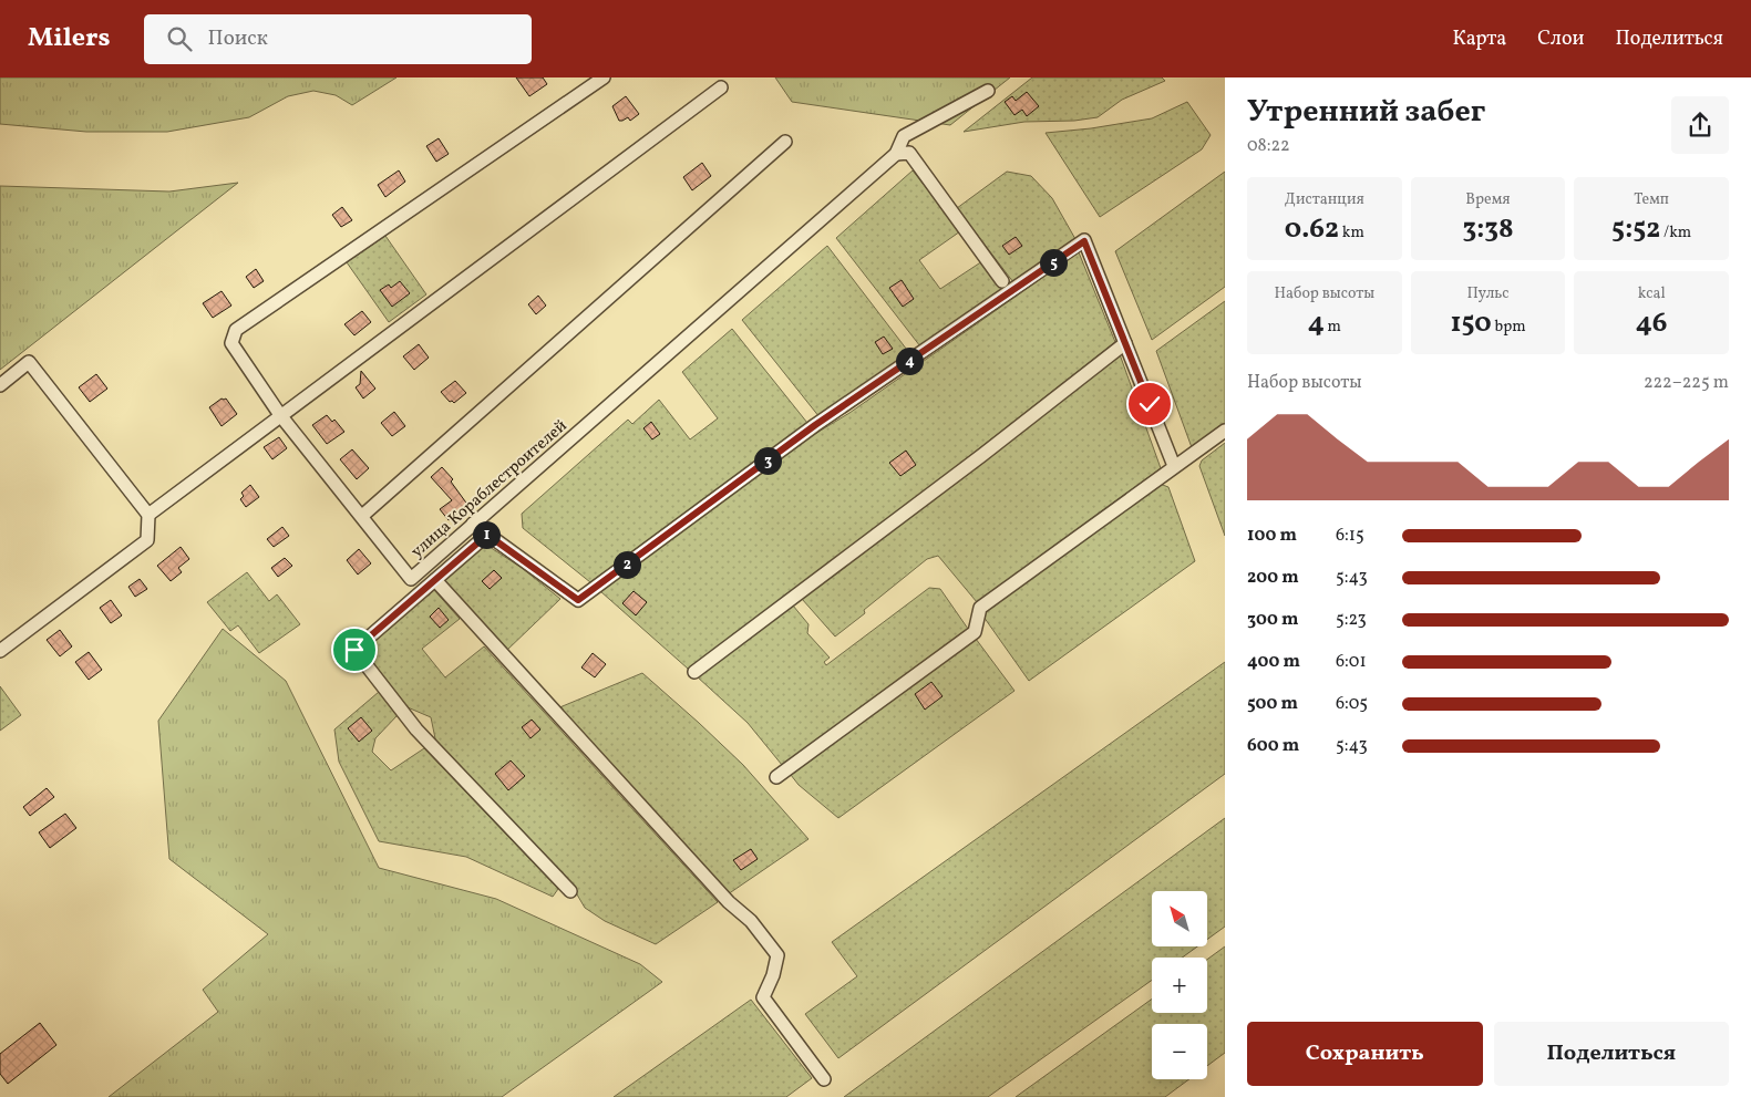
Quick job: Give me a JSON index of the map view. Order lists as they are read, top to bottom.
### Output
{
  "streets": {
    "street": ["улица Кораблестроителей"]
  },
  "north": "top left",
  "page": {
    "header": "Milers",
    "search": "Поиск",
    "nav": ["Карта", "Слои", "Поделиться"],
    "heading": ["Утренний забег", "08:22"],
    "stats": [
      ["Дистанция", "0.62 km"],
      ["Время", "3:38"],
      ["Темп", "5:52 /km"],
      ["Набор высоты", "4 m"],
      ["Пульс", "150 bpm"],
      ["kcal", "46"]
    ],
    "pins": [
      "5",
      "4",
      "3",
      "1",
      "2"
    ],
    "chart": ["Набор высоты", "222–225 m"],
    "list": [
      {
        "name": "100 m",
        "note": "6:15"
      },
      {
        "name": "200 m",
        "note": "5:43"
      },
      {
        "name": "300 m",
        "note": "5:23"
      },
      {
        "name": "400 m",
        "note": "6:01"
      },
      {
        "name": "500 m",
        "note": "6:05"
      },
      {
        "name": "600 m",
        "note": "5:43"
      }
    ],
    "map_buttons": ["+", "−"],
    "buttons": ["Сохранить", "Поделиться"]
  }
}
